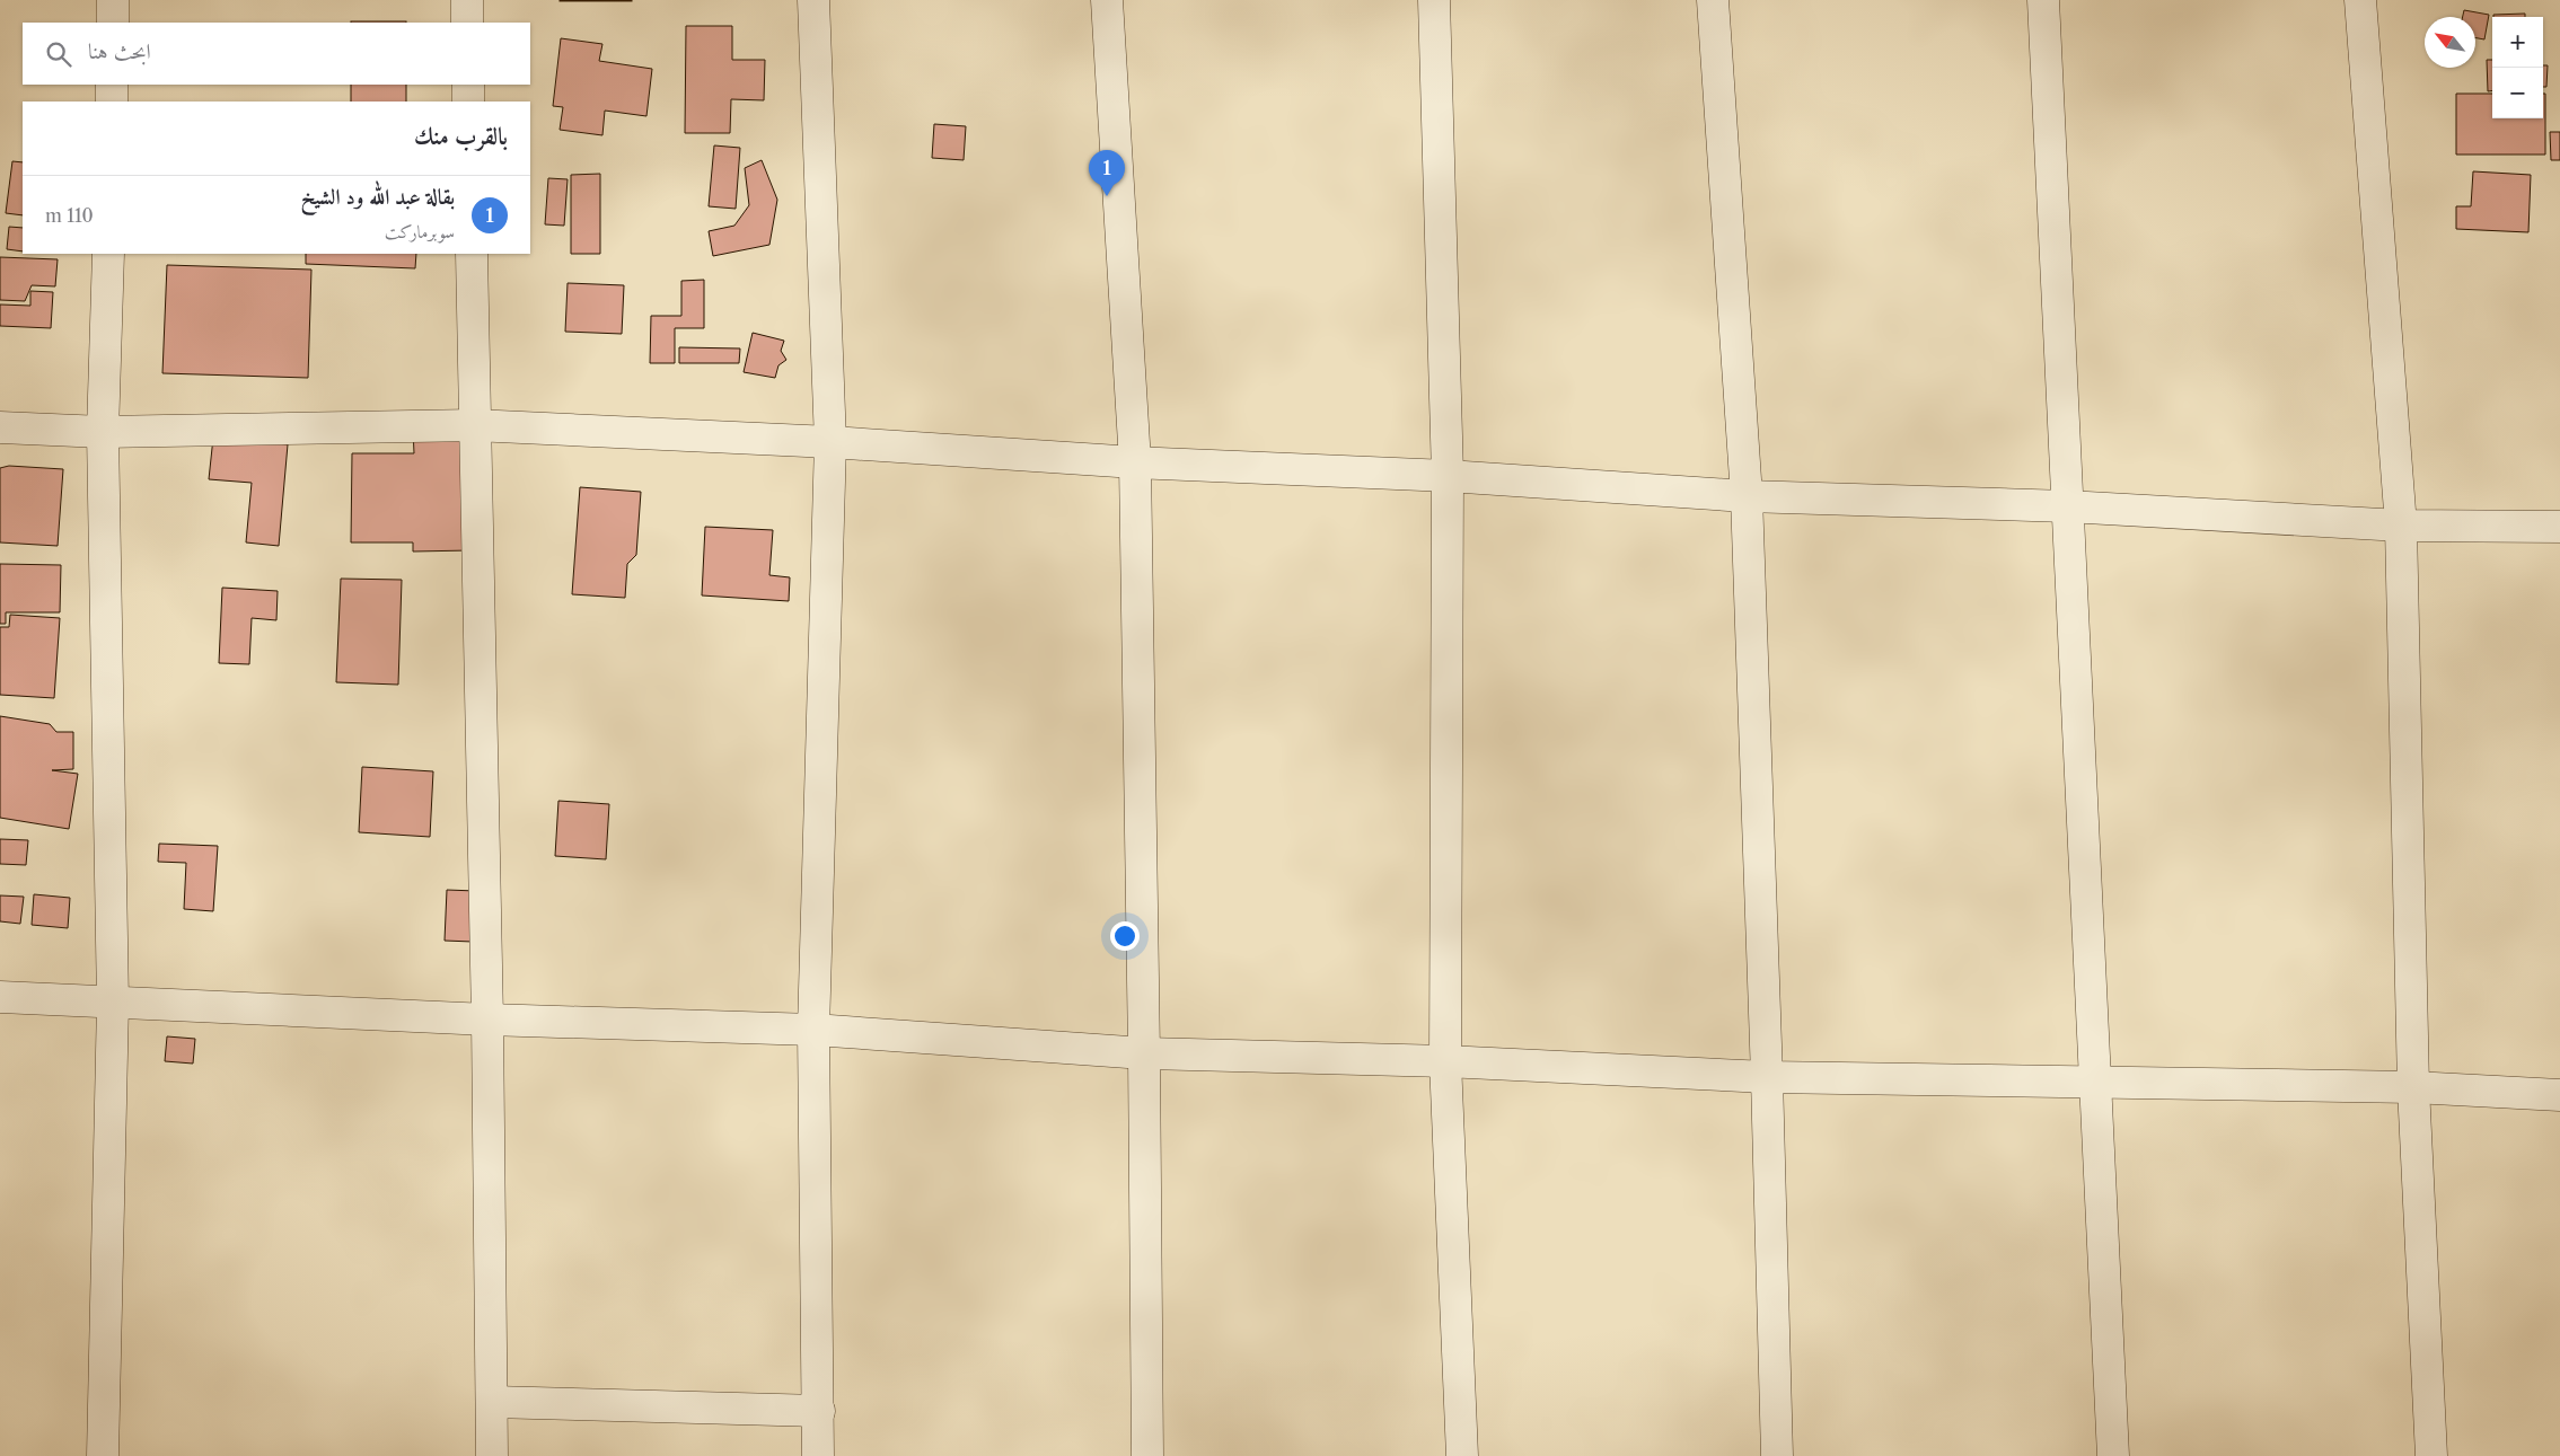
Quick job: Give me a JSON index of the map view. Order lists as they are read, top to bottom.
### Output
{
  "north": "top left",
  "page": {
    "map_buttons": ["+", "−"],
    "search": "ابحث هنا",
    "heading": "بالقرب منك",
    "pins": "1",
    "list": [
      {
        "mark": "1",
        "name": "بقالة عبد الله ود الشيخ",
        "note": "سوبرماركت",
        "value": "110 m"
      }
    ]
  }
}
